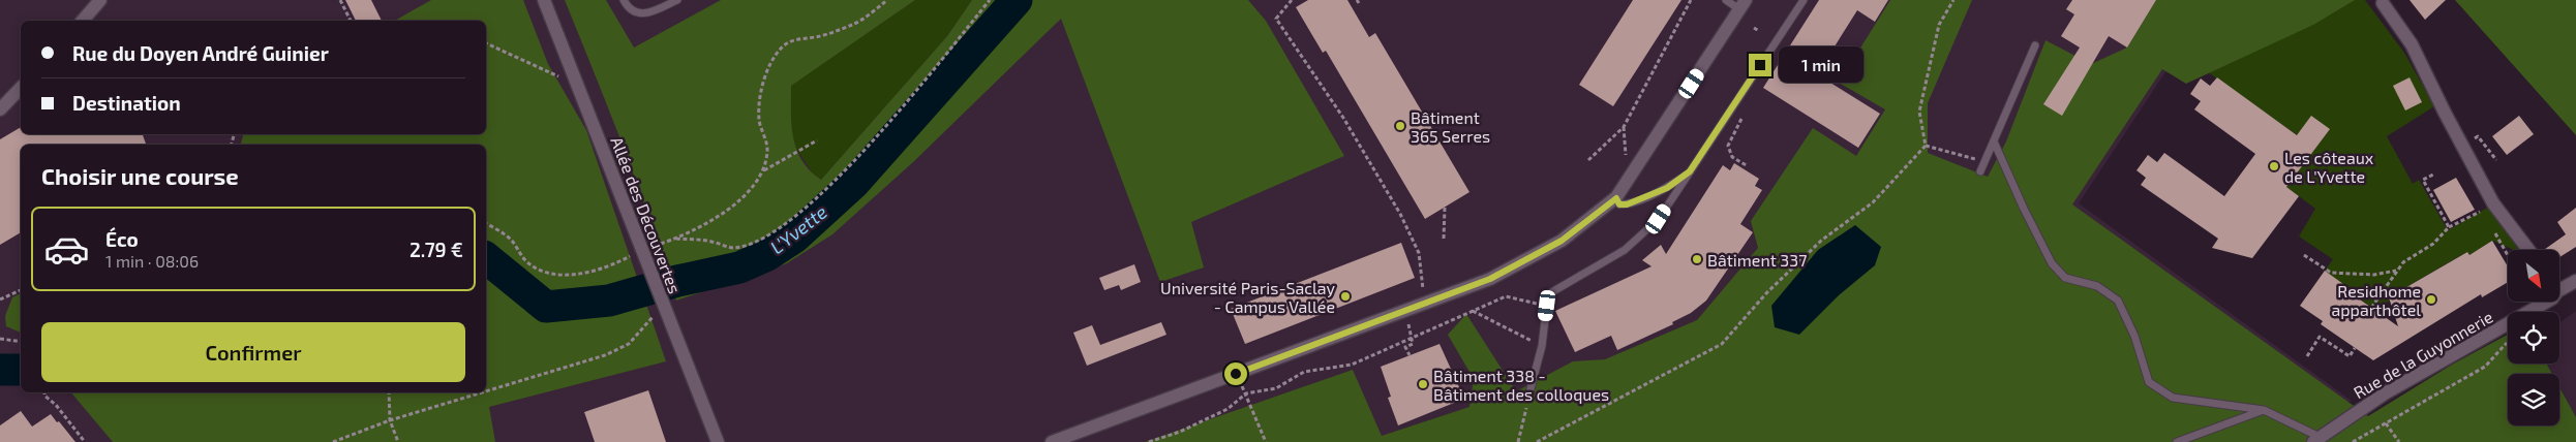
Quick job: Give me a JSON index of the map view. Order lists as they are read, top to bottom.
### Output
{
  "streets": {
    "street": ["Allée des Découvertes", "Rue de la Guyonnerie"]
  },
  "water": ["L'Yvette"],
  "places": [
    "Bâtiment 365 Serres",
    "Les côteaux de L'Yvette",
    "Bâtiment 337",
    "Université Paris-Saclay - Campus Vallée",
    "Residhome apparthôtel",
    "Bâtiment 338 - Bâtiment des colloques"
  ],
  "north": "bottom right",
  "page": {
    "banner": ["Rue du Doyen André Guinier", "Destination"],
    "bubble": "1 min",
    "heading": "Choisir une course",
    "list": [
      {
        "name": "Éco",
        "note": "1 min · 08:06",
        "value": "2.79 €"
      }
    ],
    "buttons": "Confirmer"
  }
}
